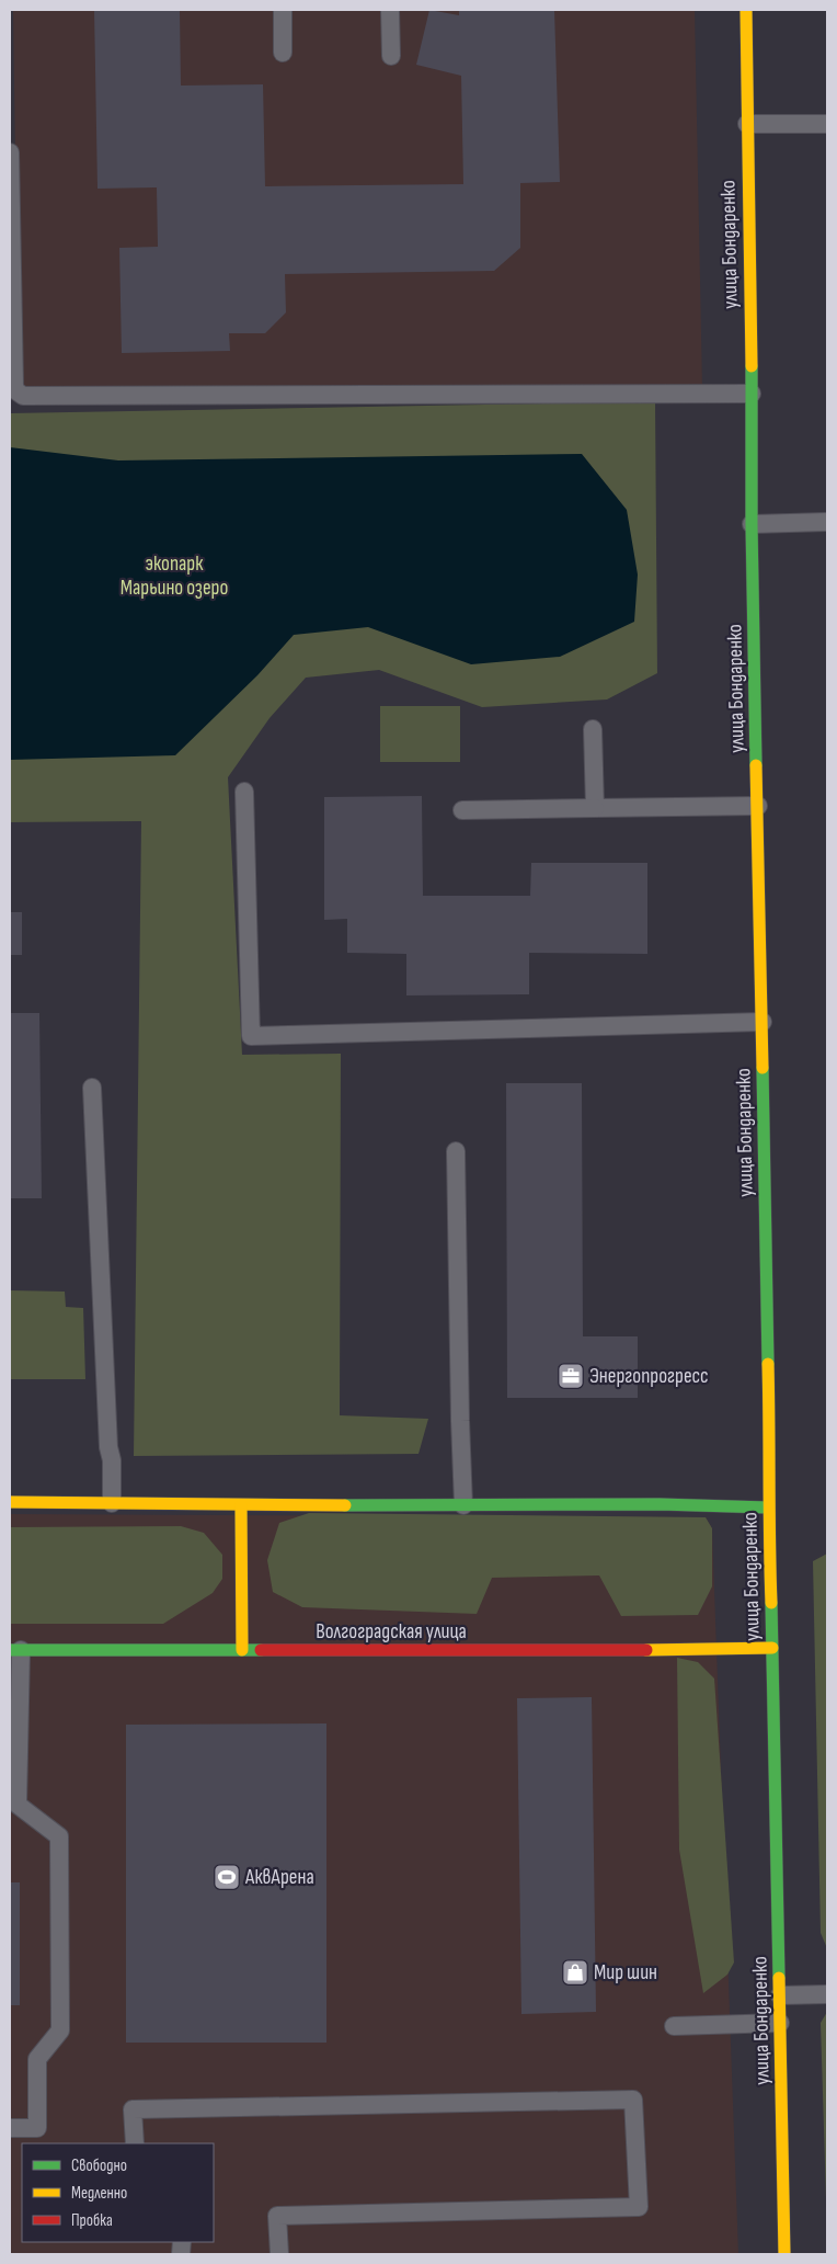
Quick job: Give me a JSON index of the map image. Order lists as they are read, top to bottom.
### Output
{
  "streets": {
    "street": ["улица Бондаренко", "Волгоградская улица"]
  },
  "crossings": [
    ["улица Бондаренко", "Волгоградская улица"]
  ],
  "parks": ["экопарк Марьино озеро"],
  "places": {
    "office": ["Энергопрогресс"],
    "sports": ["АквАрена"],
    "shop": ["Мир шин"]
  },
  "legend": ["Свободно", "Медленно", "Пробка"]
}
